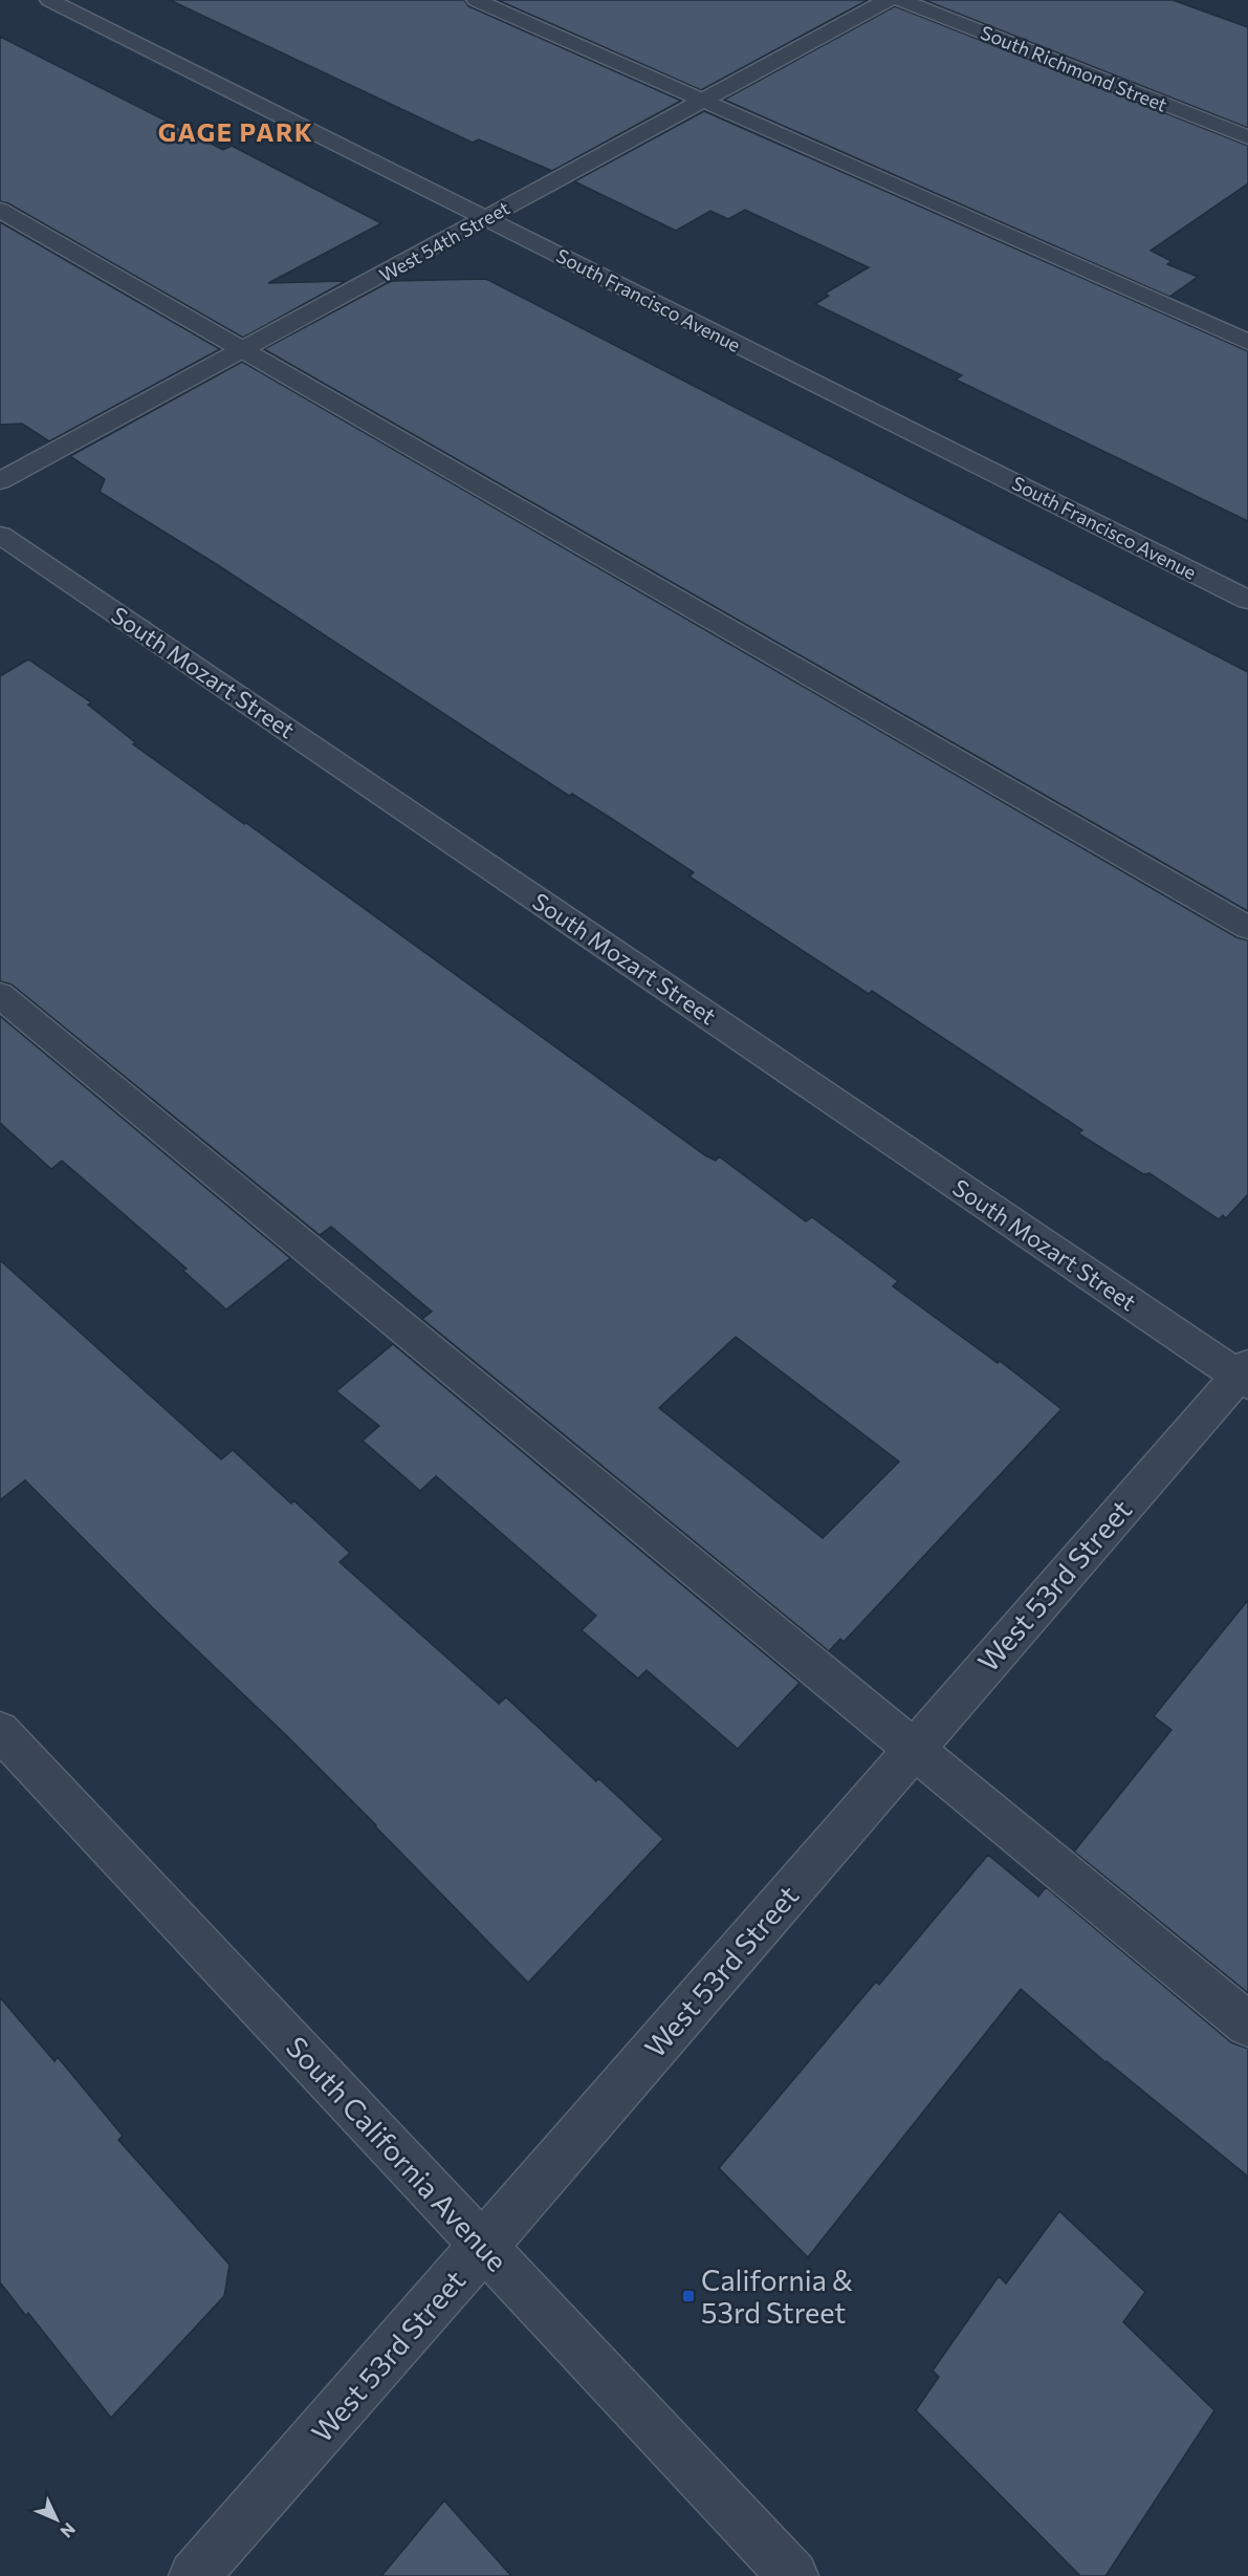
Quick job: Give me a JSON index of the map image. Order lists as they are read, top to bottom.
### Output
{
  "streets": {
    "street": [
      "South Richmond Street",
      "West 54th Street",
      "South Francisco Avenue",
      "South Mozart Street",
      "West 53rd Street",
      "South California Avenue"
    ]
  },
  "crossings": [
    ["West 54th Street", "South Francisco Avenue"],
    ["South Mozart Street", "West 53rd Street"],
    ["West 53rd Street", "South California Avenue"]
  ],
  "districts": ["GAGE PARK"],
  "places": {
    "transit": ["California & 53rd Street"]
  },
  "north": "bottom right"
}
